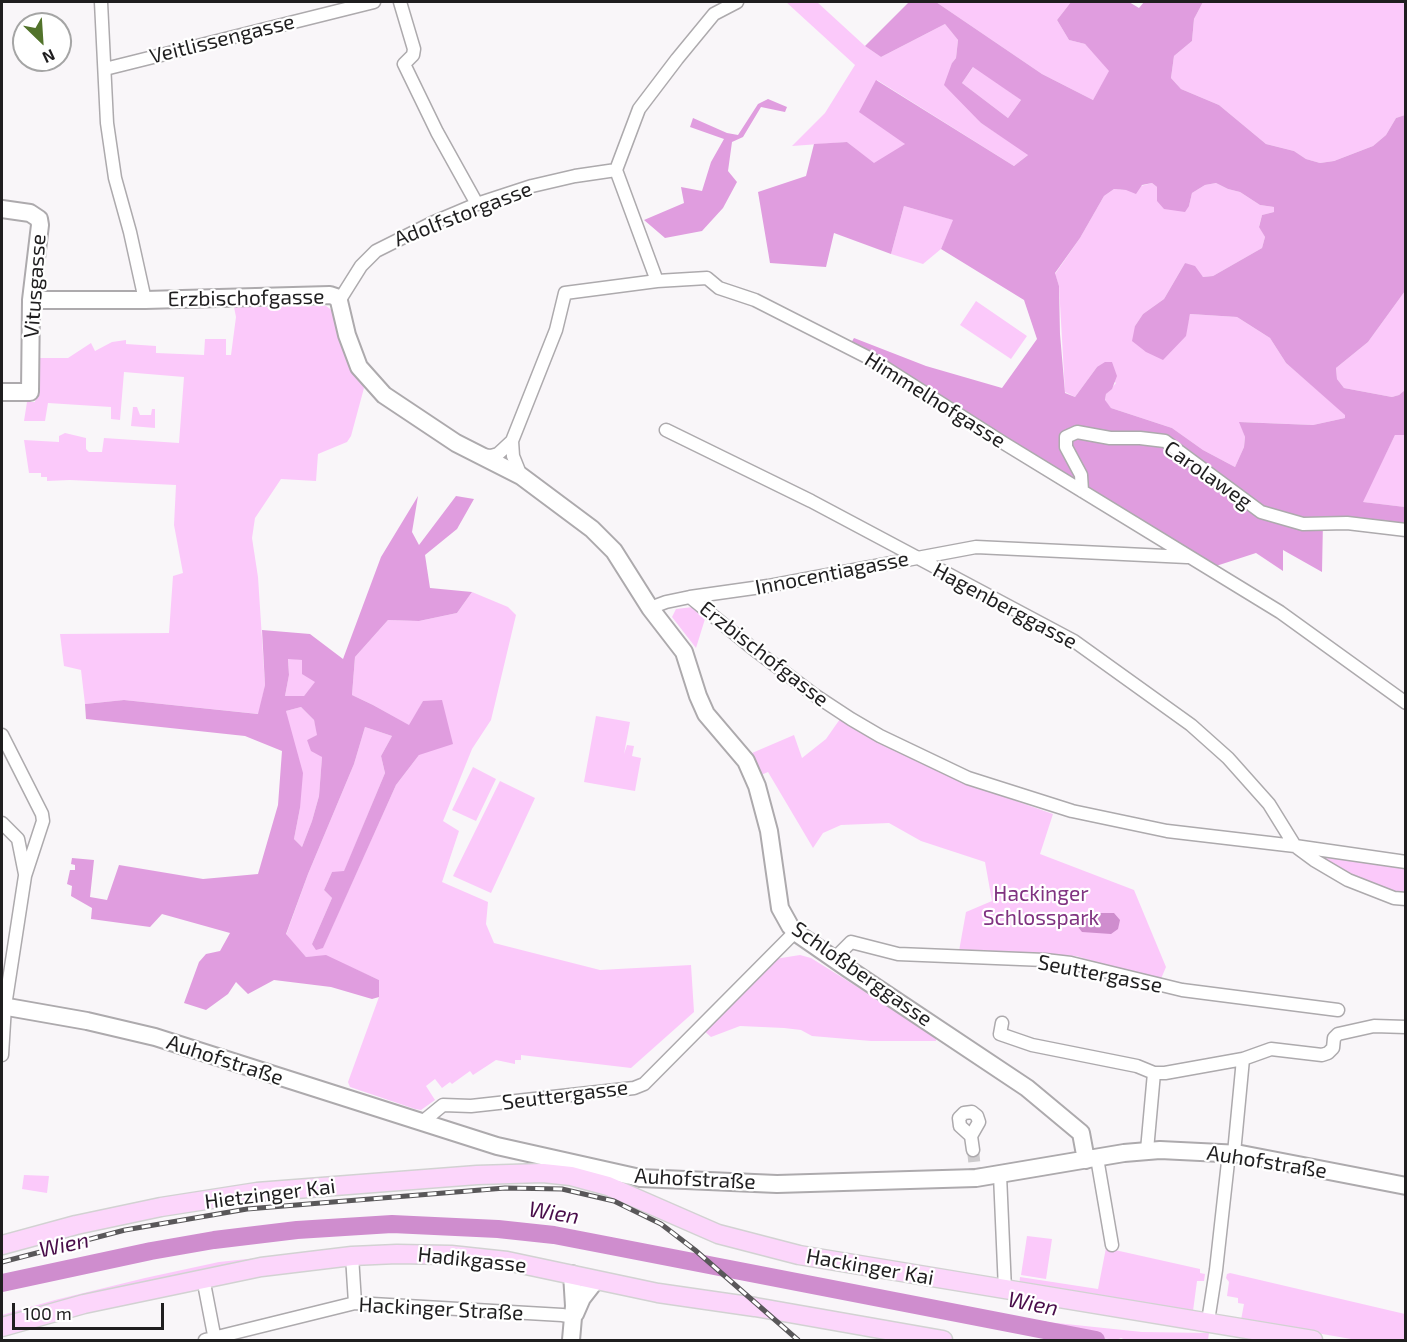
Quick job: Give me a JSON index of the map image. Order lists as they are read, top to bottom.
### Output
{
  "streets": {
    "main road": ["Hietzinger Kai", "Hadikgasse", "Hackinger Kai"],
    "street": [
      "Veitlissengasse",
      "Adolfstorgasse",
      "Vitusgasse",
      "Erzbischofgasse",
      "Himmelhofgasse",
      "Carolaweg",
      "Innocentiagasse",
      "Hagenberggasse",
      "Schloßberggasse",
      "Seuttergasse",
      "Auhofstraße",
      "Hackinger Straße"
    ]
  },
  "crossings": [
    ["Adolfstorgasse", "Erzbischofgasse"],
    ["Vitusgasse", "Erzbischofgasse"],
    ["Erzbischofgasse", "Innocentiagasse"],
    ["Erzbischofgasse", "Hagenberggasse"],
    ["Erzbischofgasse", "Schloßberggasse"],
    ["Himmelhofgasse", "Carolaweg"],
    ["Himmelhofgasse", "Innocentiagasse"],
    ["Innocentiagasse", "Hagenberggasse"],
    ["Schloßberggasse", "Seuttergasse"],
    ["Schloßberggasse", "Auhofstraße"],
    ["Seuttergasse", "Auhofstraße"],
    ["Hietzinger Kai", "Hackinger Kai"]
  ],
  "water": ["Wien"],
  "parks": ["Hackinger Schlosspark"],
  "scale_bar": "100 m",
  "north": "bottom right"
}
